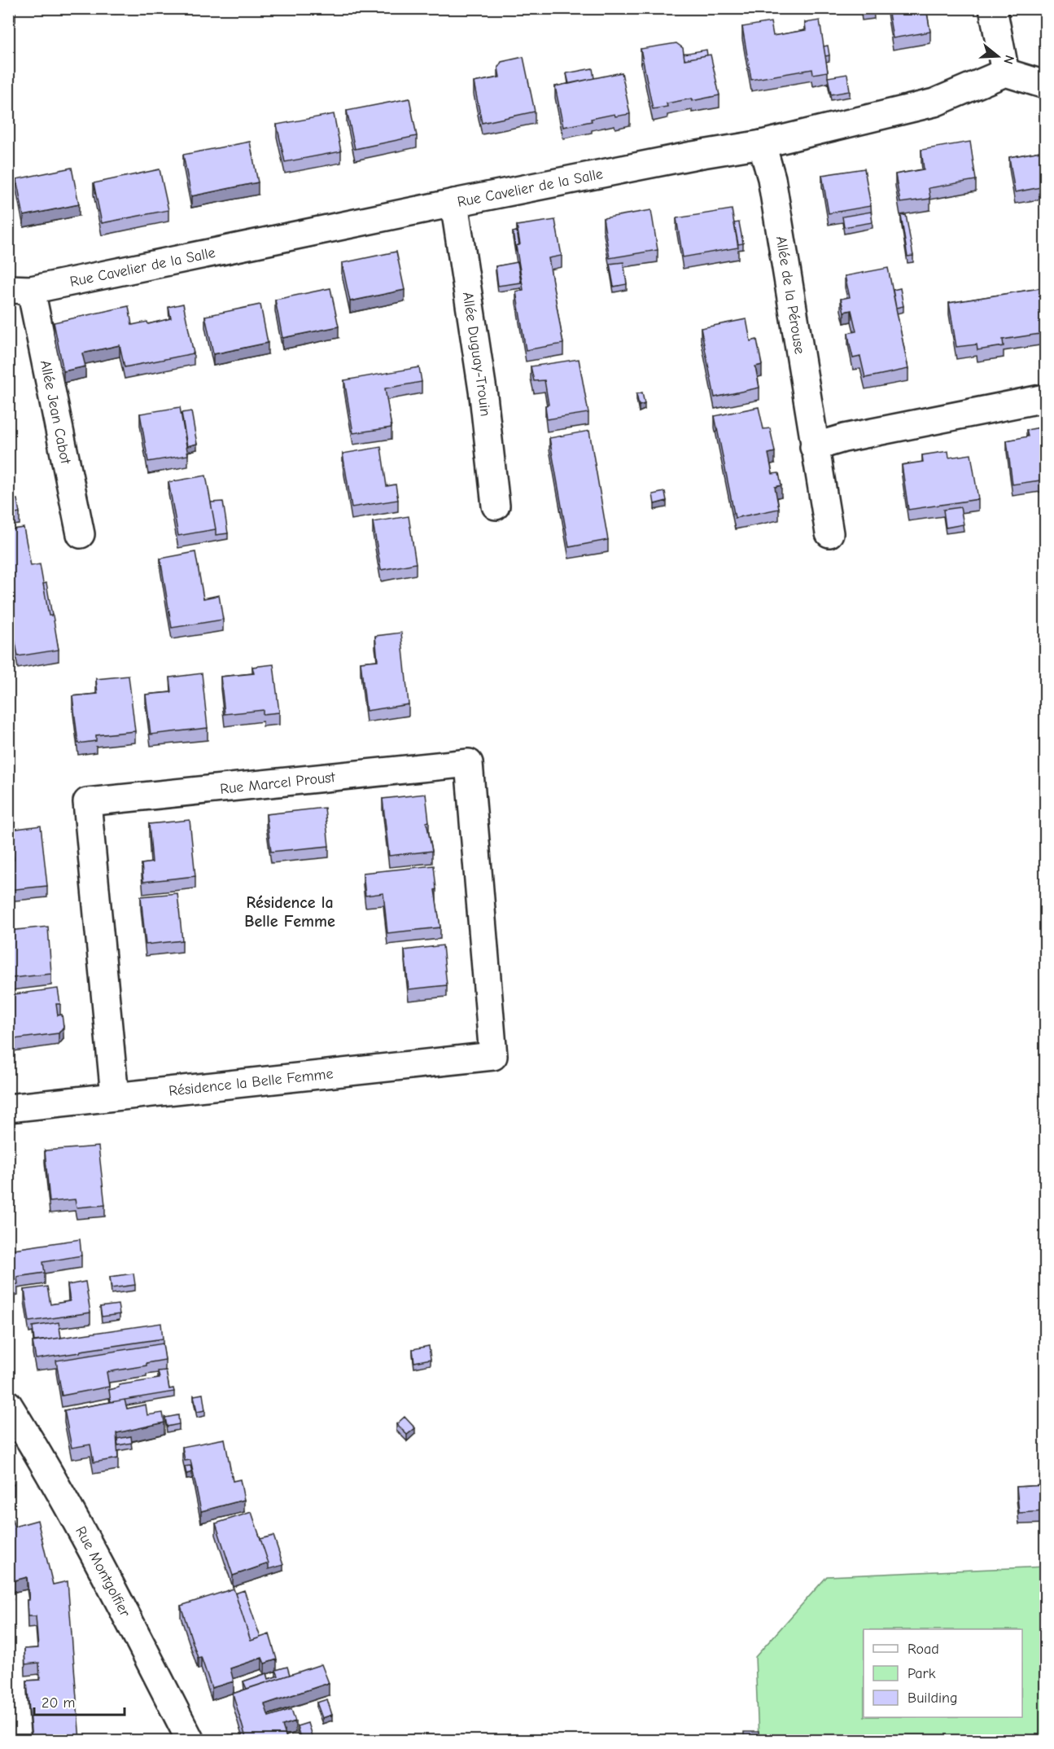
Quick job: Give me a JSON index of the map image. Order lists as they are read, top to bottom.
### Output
{
  "streets": {
    "street": [
      "Rue Cavelier de la Salle",
      "Allée de la Pérouse",
      "Allée Duguay-Trouin",
      "Allée Jean Cabot",
      "Rue Marcel Proust",
      "Résidence la Belle Femme",
      "Rue Montgolfier"
    ]
  },
  "crossings": [
    ["Rue Cavelier de la Salle", "Allée de la Pérouse"],
    ["Rue Cavelier de la Salle", "Allée Duguay-Trouin"],
    ["Rue Cavelier de la Salle", "Allée Jean Cabot"],
    ["Rue Marcel Proust", "Résidence la Belle Femme"]
  ],
  "districts": ["Résidence la Belle Femme"],
  "legend": ["Road", "Park", "Building"],
  "scale_bar": "20 m",
  "north": "right"
}
